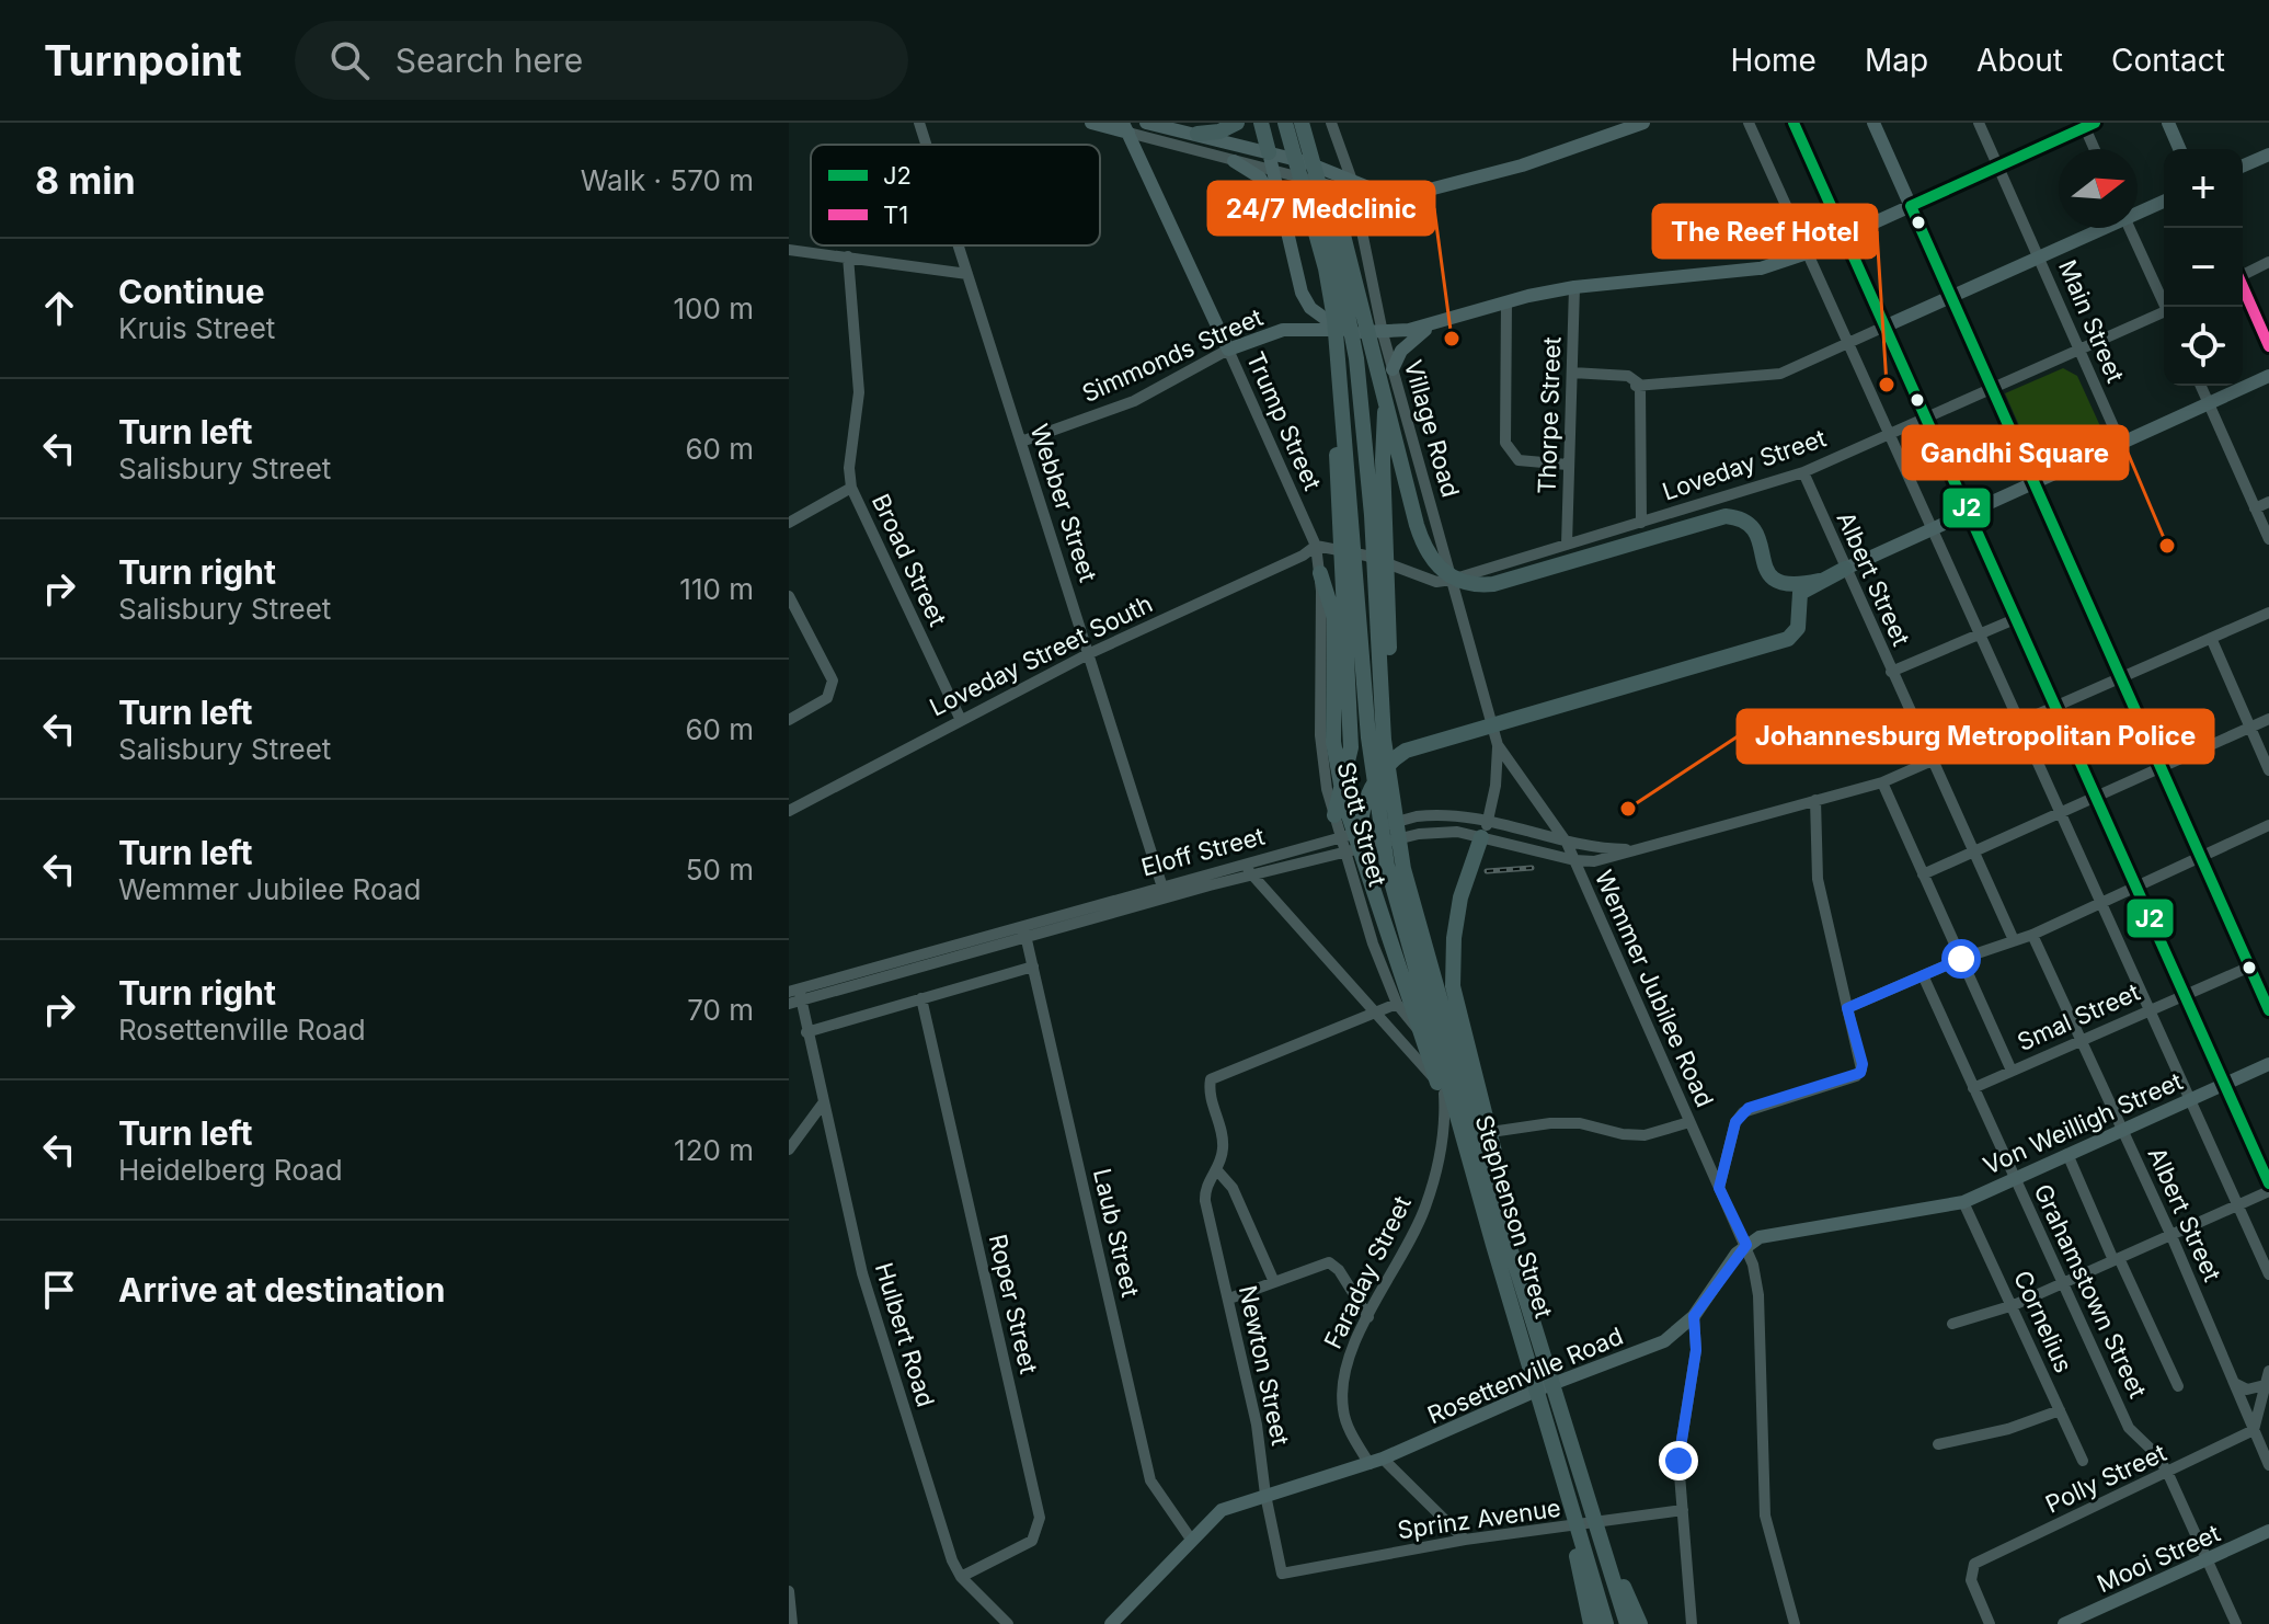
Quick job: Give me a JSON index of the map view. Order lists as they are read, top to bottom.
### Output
{
  "streets": {
    "main road": [
      "Simmonds Street",
      "Trump Street",
      "Von Weilligh Street",
      "Rosettenville Road",
      "Mooi Street"
    ],
    "street": [
      "Main Street",
      "Thorpe Street",
      "Village Road",
      "Loveday Street",
      "Webber Street",
      "Broad Street",
      "Albert Street",
      "Loveday Street South",
      "Stott Street",
      "Eloff Street",
      "Wemmer Jubilee Road",
      "Smal Street",
      "Stephenson Street",
      "Laub Street",
      "Faraday Street",
      "Grahamstown Street",
      "Roper Street",
      "Cornelius",
      "Hulbert Road",
      "Newton Street",
      "Polly Street",
      "Sprinz Avenue"
    ]
  },
  "crossings": [
    ["Main Street", "Simmonds Street"],
    ["Main Street", "Loveday Street"],
    ["Simmonds Street", "Thorpe Street"],
    ["Simmonds Street", "Trump Street"],
    ["Simmonds Street", "Village Road"],
    ["Simmonds Street", "Webber Street"],
    ["Thorpe Street", "Loveday Street"],
    ["Trump Street", "Loveday Street"],
    ["Trump Street", "Loveday Street South"],
    ["Trump Street", "Stott Street"],
    ["Village Road", "Loveday Street"],
    ["Village Road", "Wemmer Jubilee Road"],
    ["Loveday Street", "Albert Street"],
    ["Loveday Street", "Loveday Street South"],
    ["Loveday Street", "Stott Street"],
    ["Webber Street", "Loveday Street South"],
    ["Webber Street", "Eloff Street"],
    ["Broad Street", "Loveday Street South"],
    ["Albert Street", "Eloff Street"],
    ["Albert Street", "Smal Street"],
    ["Albert Street", "Von Weilligh Street"],
    ["Albert Street", "Polly Street"],
    ["Loveday Street South", "Stott Street"],
    ["Stott Street", "Eloff Street"],
    ["Stott Street", "Stephenson Street"],
    ["Stott Street", "Faraday Street"],
    ["Stott Street", "Newton Street"],
    ["Eloff Street", "Wemmer Jubilee Road"],
    ["Eloff Street", "Stephenson Street"],
    ["Eloff Street", "Laub Street"],
    ["Eloff Street", "Hulbert Road"],
    ["Wemmer Jubilee Road", "Rosettenville Road"],
    ["Smal Street", "Grahamstown Street"],
    ["Von Weilligh Street", "Grahamstown Street"],
    ["Von Weilligh Street", "Cornelius"],
    ["Stephenson Street", "Faraday Street"],
    ["Stephenson Street", "Newton Street"],
    ["Stephenson Street", "Rosettenville Road"],
    ["Stephenson Street", "Sprinz Avenue"],
    ["Laub Street", "Rosettenville Road"],
    ["Faraday Street", "Rosettenville Road"],
    ["Faraday Street", "Sprinz Avenue"],
    ["Grahamstown Street", "Polly Street"],
    ["Grahamstown Street", "Mooi Street"],
    ["Roper Street", "Hulbert Road"],
    ["Newton Street", "Rosettenville Road"],
    ["Newton Street", "Sprinz Avenue"]
  ],
  "places": [
    "24/7 Medclinic",
    "The Reef Hotel",
    "Gandhi Square",
    "Johannesburg Metropolitan Police"
  ],
  "lines": ["transit line J2", "transit line T1"],
  "legend": ["J2", "T1"],
  "north": "right",
  "page": {
    "header": "Turnpoint",
    "search": "Search here",
    "nav": [
      "Home",
      "Map",
      "About",
      "Contact"
    ],
    "heading": ["8 min", "Walk · 570 m"],
    "map_buttons": ["+", "−"],
    "list": [
      ["Continue", "Kruis Street", "100 m"],
      ["Turn left", "Salisbury Street", "60 m"],
      ["Turn right", "Salisbury Street", "110 m"],
      ["Turn left", "Salisbury Street", "60 m"],
      ["Turn left", "Wemmer Jubilee Road", "50 m"],
      ["Turn right", "Rosettenville Road", "70 m"],
      ["Turn left", "Heidelberg Road", "120 m"],
      "Arrive at destination"
    ]
  }
}
